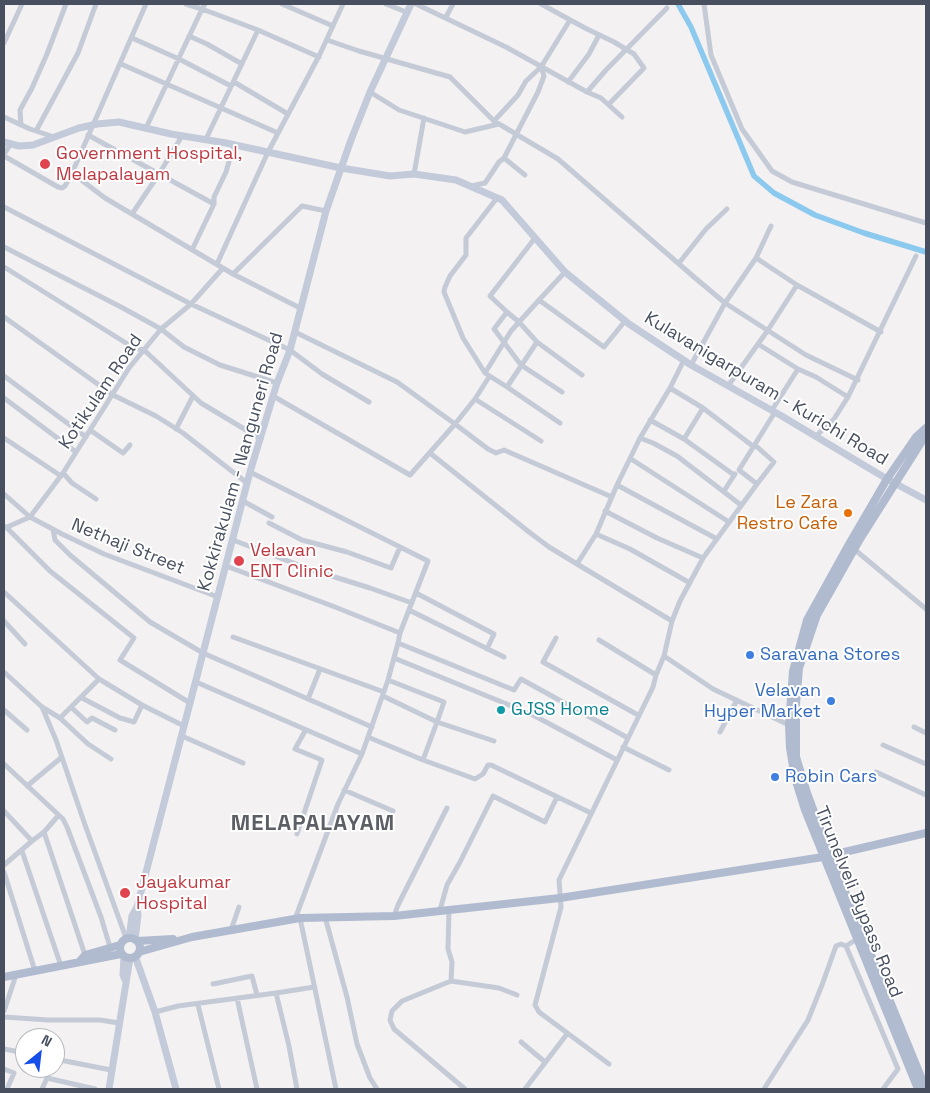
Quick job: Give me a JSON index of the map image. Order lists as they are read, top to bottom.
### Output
{
  "streets": {
    "main road": ["Kulavanigarpuram - Kurichi Road", "Kokkirakulam - Nanguneri Road", "Tirunelveli Bypass Road"],
    "street": ["Kotikulam Road", "Nethaji Street"]
  },
  "crossings": [
    ["Kulavanigarpuram - Kurichi Road", "Kokkirakulam - Nanguneri Road"],
    ["Kulavanigarpuram - Kurichi Road", "Tirunelveli Bypass Road"],
    ["Kotikulam Road", "Nethaji Street"],
    ["Kokkirakulam - Nanguneri Road", "Nethaji Street"]
  ],
  "districts": ["MELAPALAYAM"],
  "places": [
    "Government Hospital, Melapalayam",
    "Le Zara Restro Cafe",
    "Velavan ENT Clinic",
    "Saravana Stores",
    "Velavan Hyper Market",
    "GJSS Home",
    "Robin Cars",
    "Jayakumar Hospital"
  ],
  "north": "top right"
}
